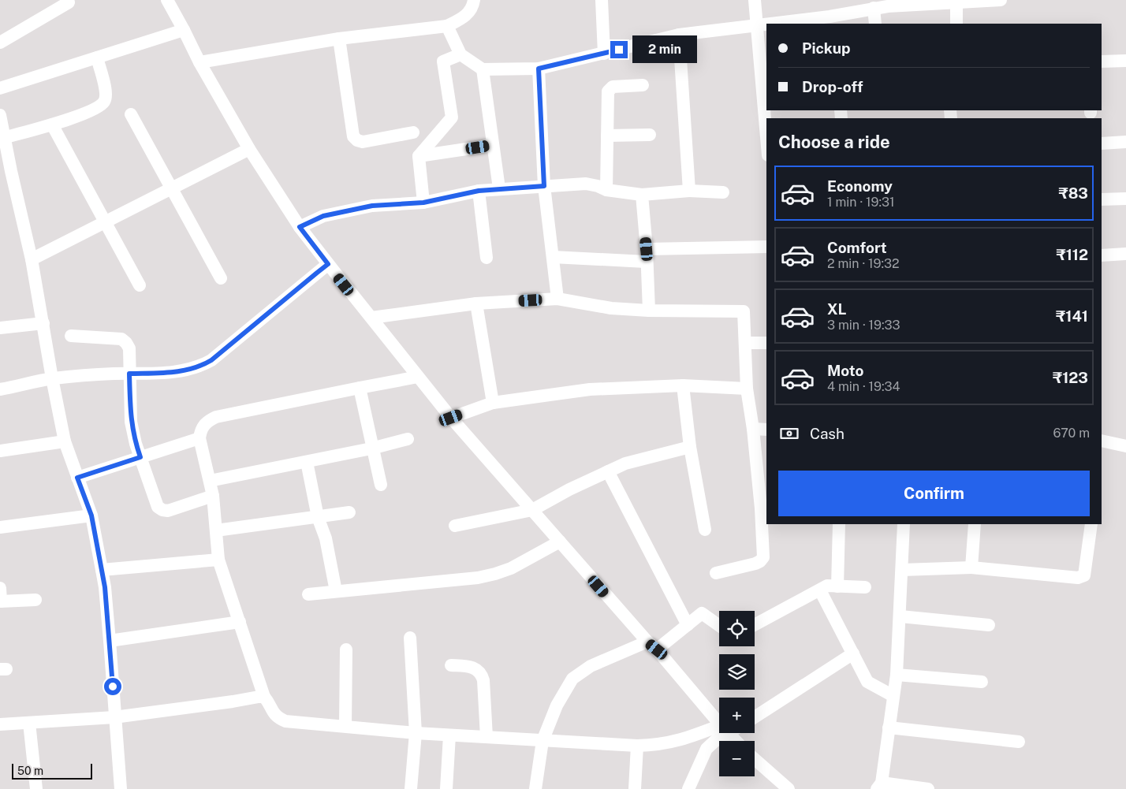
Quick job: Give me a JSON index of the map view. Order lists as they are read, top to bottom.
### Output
{
  "scale_bar": "50 m",
  "page": {
    "banner": ["Pickup", "Drop-off"],
    "bubble": "2 min",
    "heading": "Choose a ride",
    "list": [
      {
        "name": "Economy",
        "note": "1 min · 19:31",
        "value": "₹83"
      },
      {
        "name": "Comfort",
        "note": "2 min · 19:32",
        "value": "₹112"
      },
      {
        "name": "XL",
        "note": "3 min · 19:33",
        "value": "₹141"
      },
      {
        "name": "Moto",
        "note": "4 min · 19:34",
        "value": "₹123"
      }
    ],
    "pay": ["Cash", "670 m"],
    "buttons": "Confirm",
    "map_buttons": ["+", "−"],
    "scale": "50 m"
  }
}
